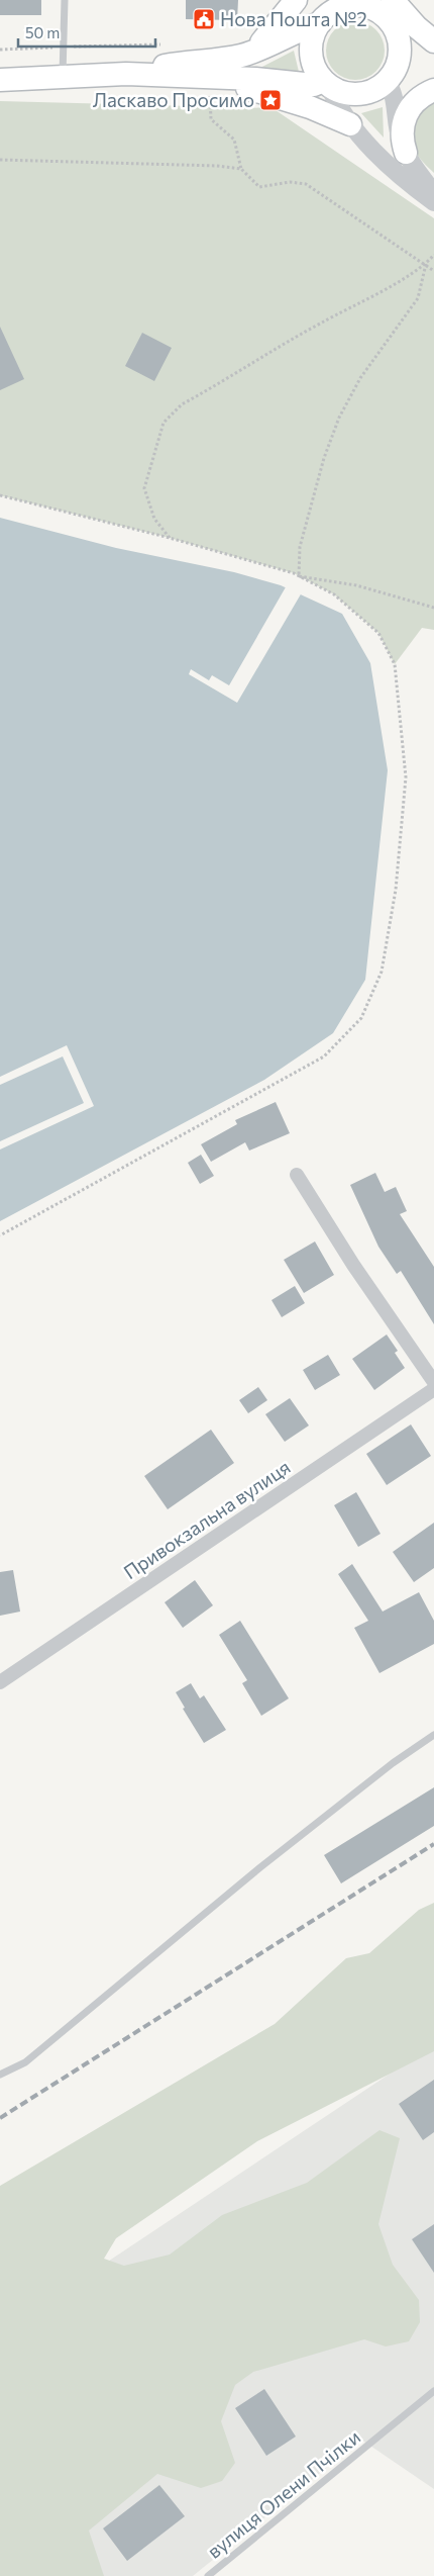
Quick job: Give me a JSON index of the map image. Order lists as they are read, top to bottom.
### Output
{
  "streets": {
    "street": ["Привокзальна вулиця"],
    "lane": ["вулиця Олени Пчілки"]
  },
  "places": {
    "public building": ["Нова Пошта №2"],
    "place": ["Ласкаво Просимо"]
  },
  "scale_bar": "50 m"
}
